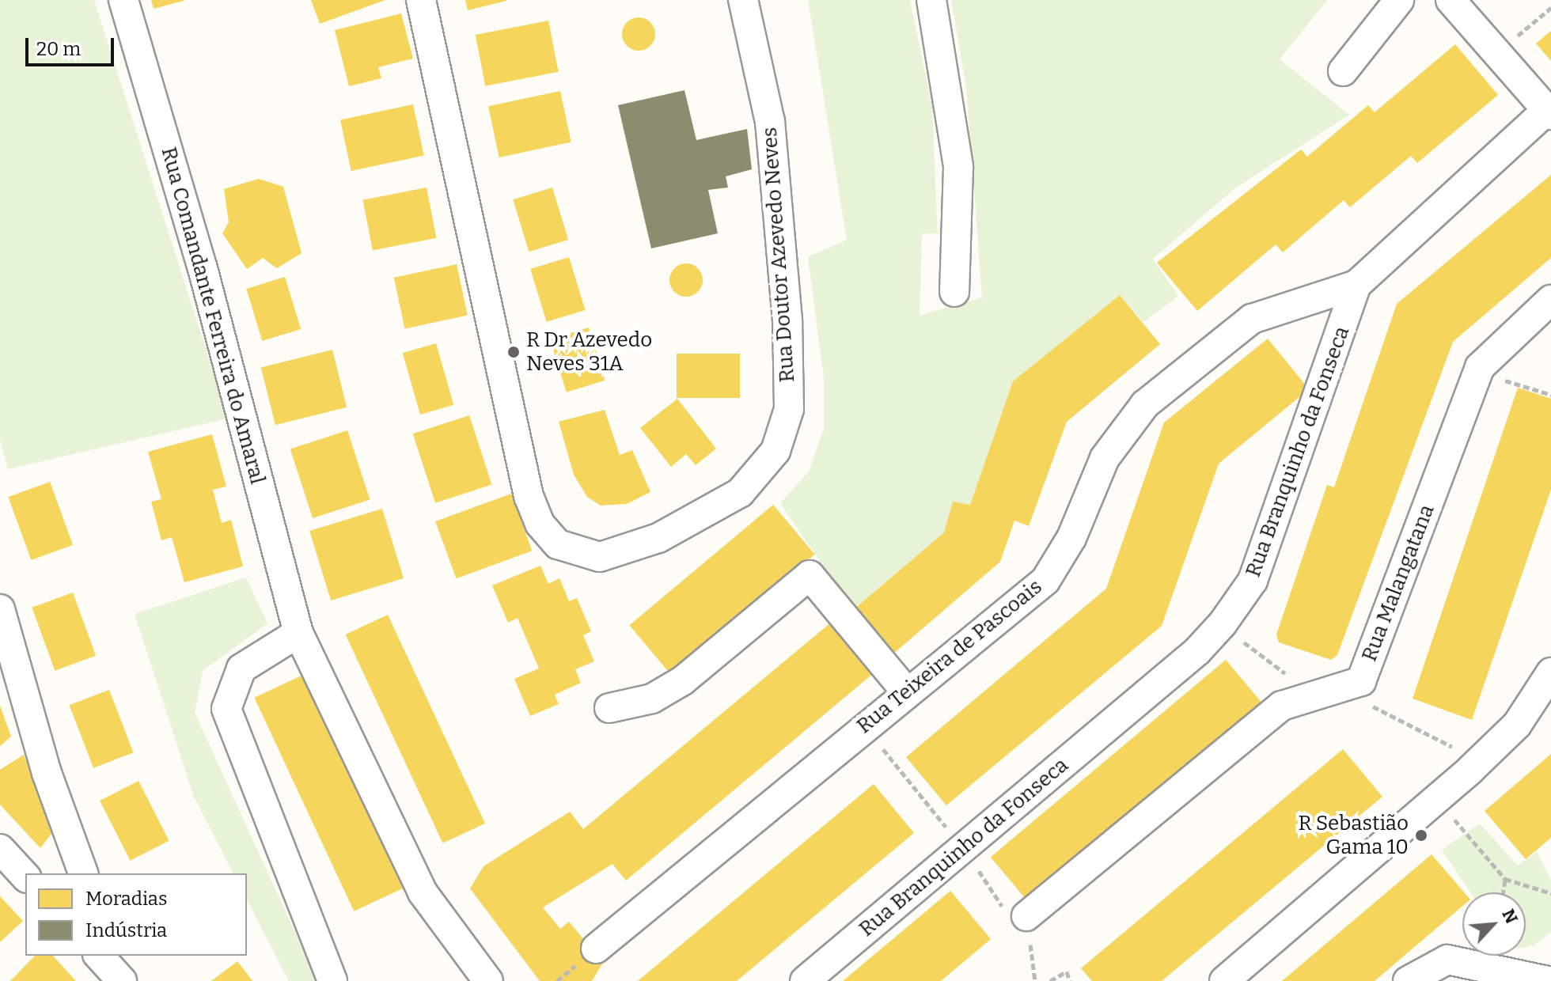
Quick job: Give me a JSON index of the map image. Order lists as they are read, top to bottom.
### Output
{
  "streets": {
    "street": [
      "Rua Doutor Azevedo Neves",
      "Rua Comandante Ferreira do Amaral",
      "Rua Branquinho da Fonseca",
      "Rua Malangatana",
      "Rua Teixeira de Pascoais"
    ]
  },
  "crossings": [
    ["Rua Branquinho da Fonseca", "Rua Teixeira de Pascoais"]
  ],
  "places": ["R Dr Azevedo Neves 31A", "R Sebastião Gama 10"],
  "legend": ["Moradias", "Indústria"],
  "scale_bar": "20 m",
  "north": "top right"
}
